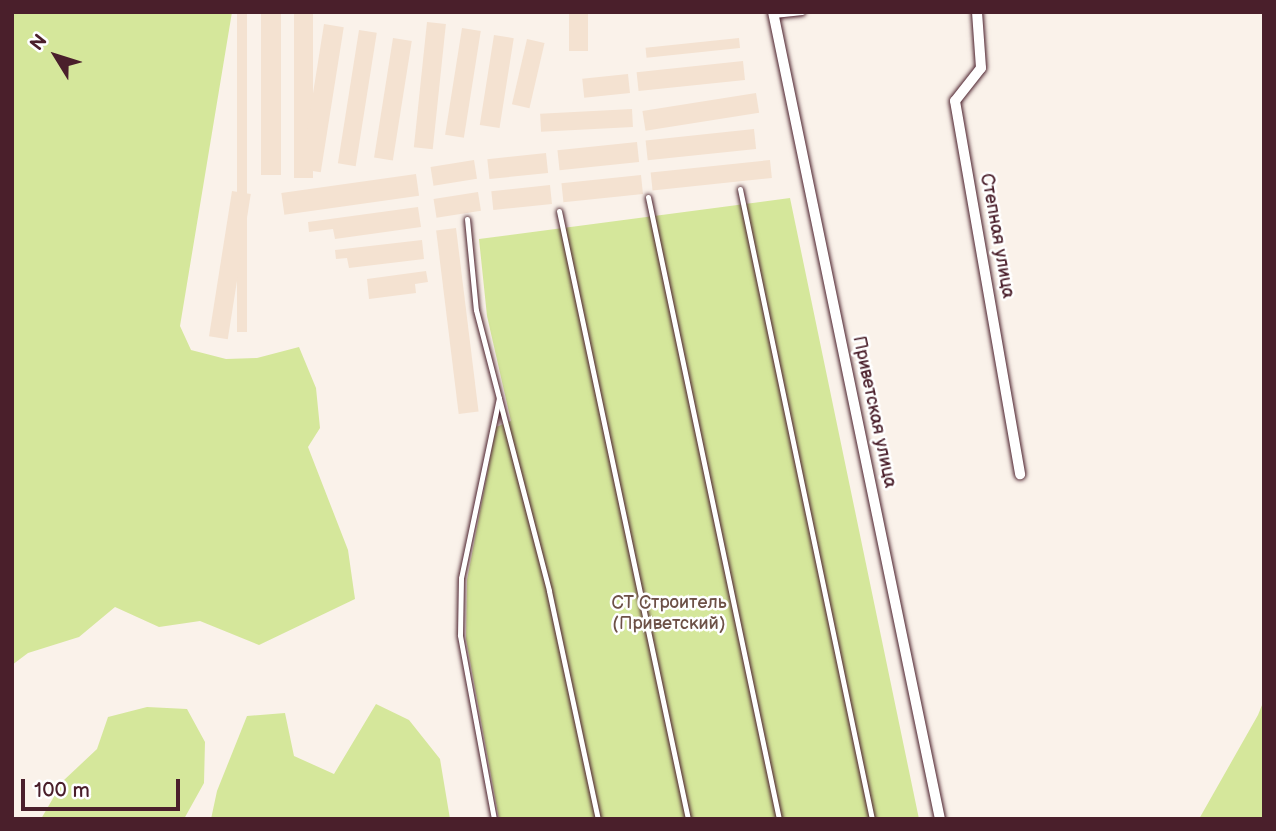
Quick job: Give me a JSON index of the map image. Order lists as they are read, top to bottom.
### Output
{
  "streets": {
    "street": ["Степная улица", "Приветская улица"]
  },
  "parks": ["СТ Строитель (Приветский)"],
  "scale_bar": "100 m",
  "north": "top left"
}
